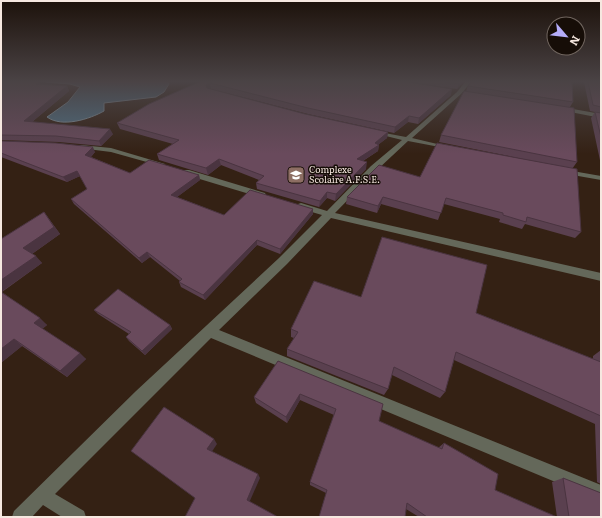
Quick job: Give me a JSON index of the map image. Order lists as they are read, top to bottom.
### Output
{
  "places": {
    "school or university": ["Complexe Scolaire A.F.S.E."]
  },
  "north": "bottom right"
}
